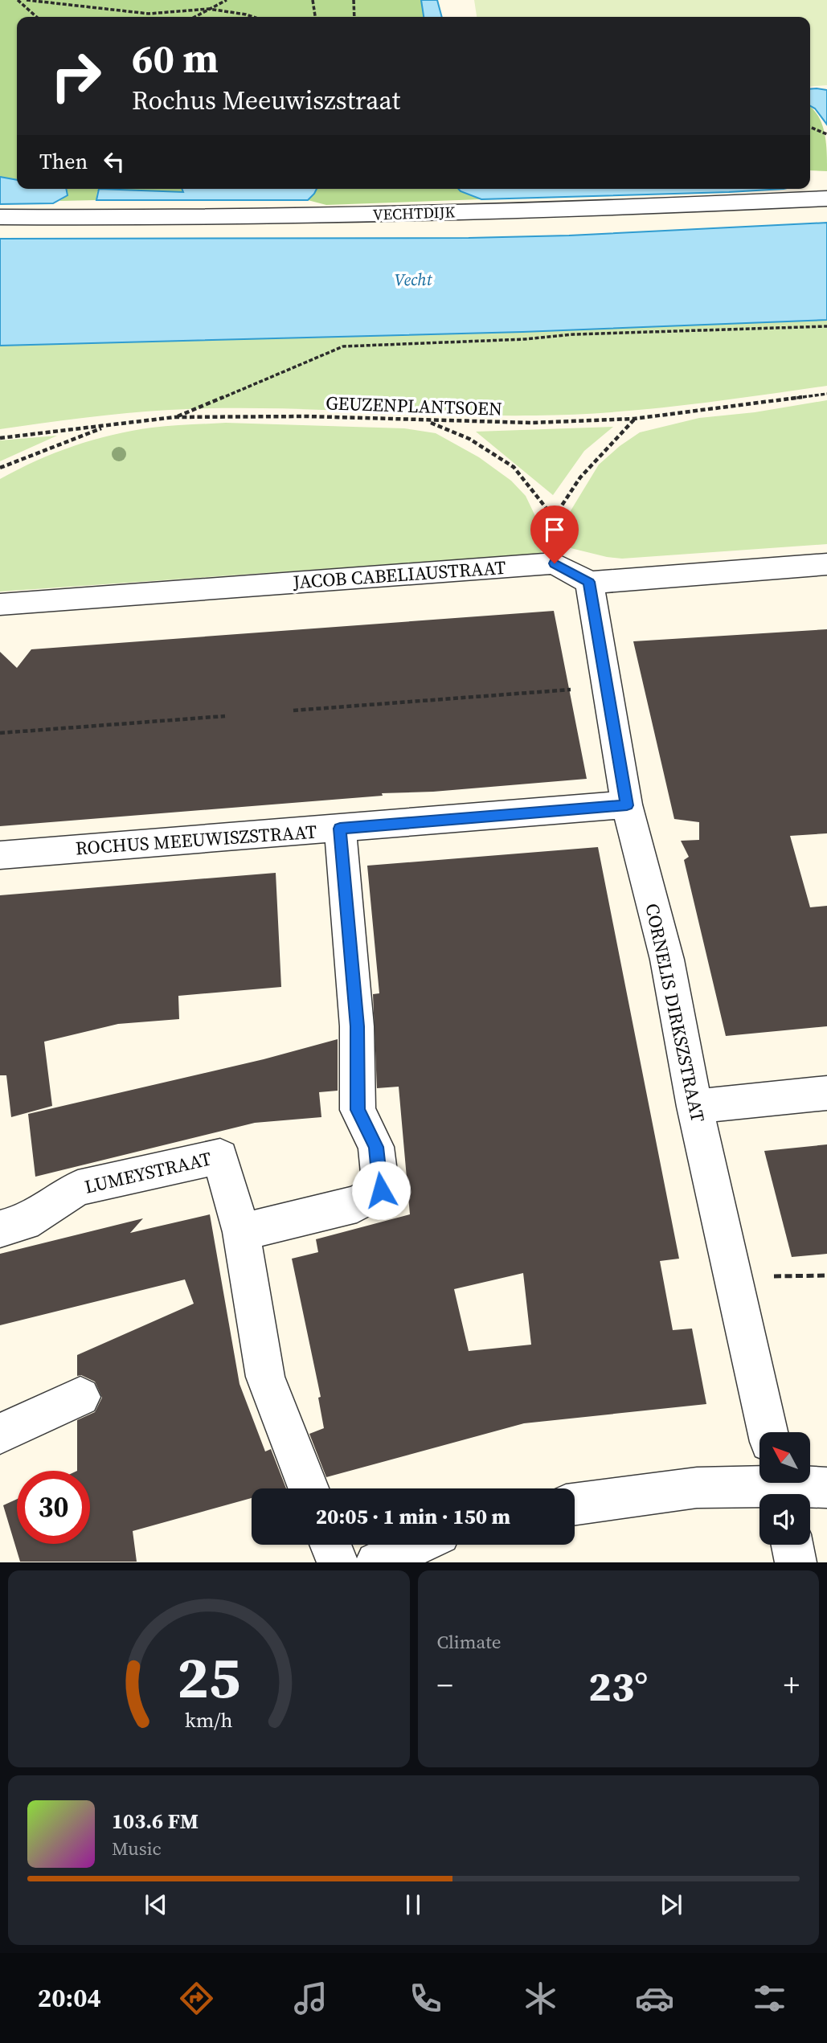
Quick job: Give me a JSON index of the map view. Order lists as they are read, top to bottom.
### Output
{
  "streets": {
    "street": [
      "VECHTDIJK",
      "JACOB CABELIAUSTRAAT",
      "ROCHUS MEEUWISZSTRAAT",
      "CORNELIS DIRKSZSTRAAT",
      "LUMEYSTRAAT"
    ],
    "path": ["GEUZENPLANTSOEN"]
  },
  "crossings": [
    ["ROCHUS MEEUWISZSTRAAT", "CORNELIS DIRKSZSTRAAT"]
  ],
  "water": ["Vecht"],
  "north": "top left",
  "page": {
    "turn": ["60 m", "Rochus Meeuwiszstraat"],
    "then": "Then",
    "limit": "30",
    "trip": "20:05 · 1 min · 150 m",
    "tile": "Climate",
    "heat": ["−", "23°", "+"],
    "song": ["103.6 FM", "Music"],
    "tabs": "20:04",
    "gauge": ["25", "km/h"]
  }
}
